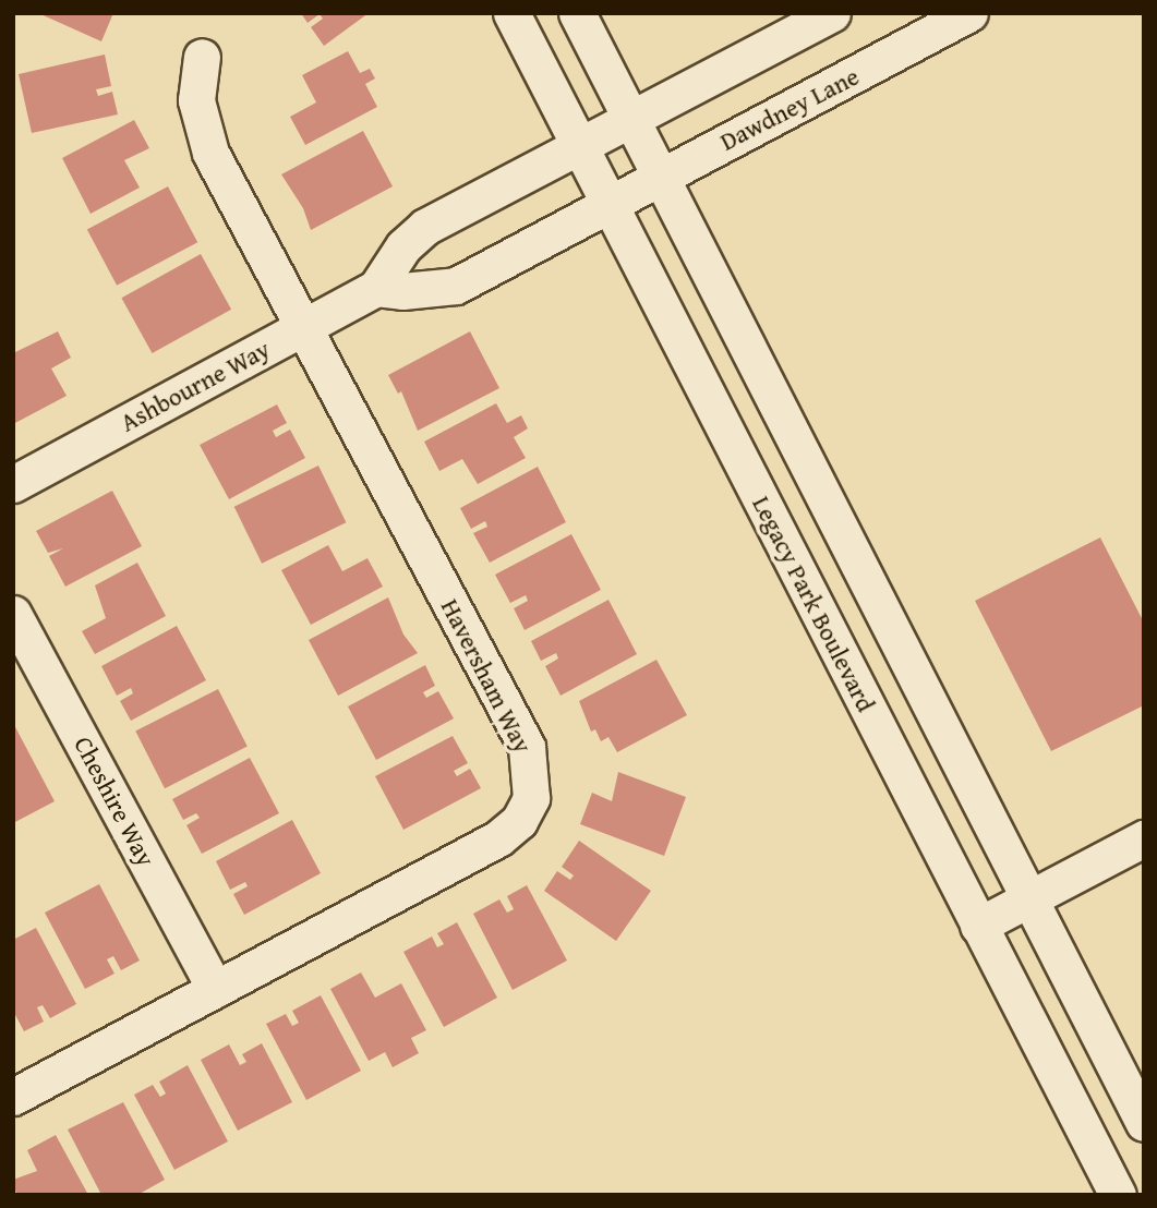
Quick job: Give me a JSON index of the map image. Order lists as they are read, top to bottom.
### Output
{
  "streets": {
    "street": [
      "Dawdney Lane",
      "Ashbourne Way",
      "Legacy Park Boulevard",
      "Haversham Way",
      "Cheshire Way"
    ]
  },
  "crossings": [
    ["Dawdney Lane", "Legacy Park Boulevard"],
    ["Ashbourne Way", "Legacy Park Boulevard"],
    ["Ashbourne Way", "Haversham Way"],
    ["Haversham Way", "Cheshire Way"]
  ]
}
